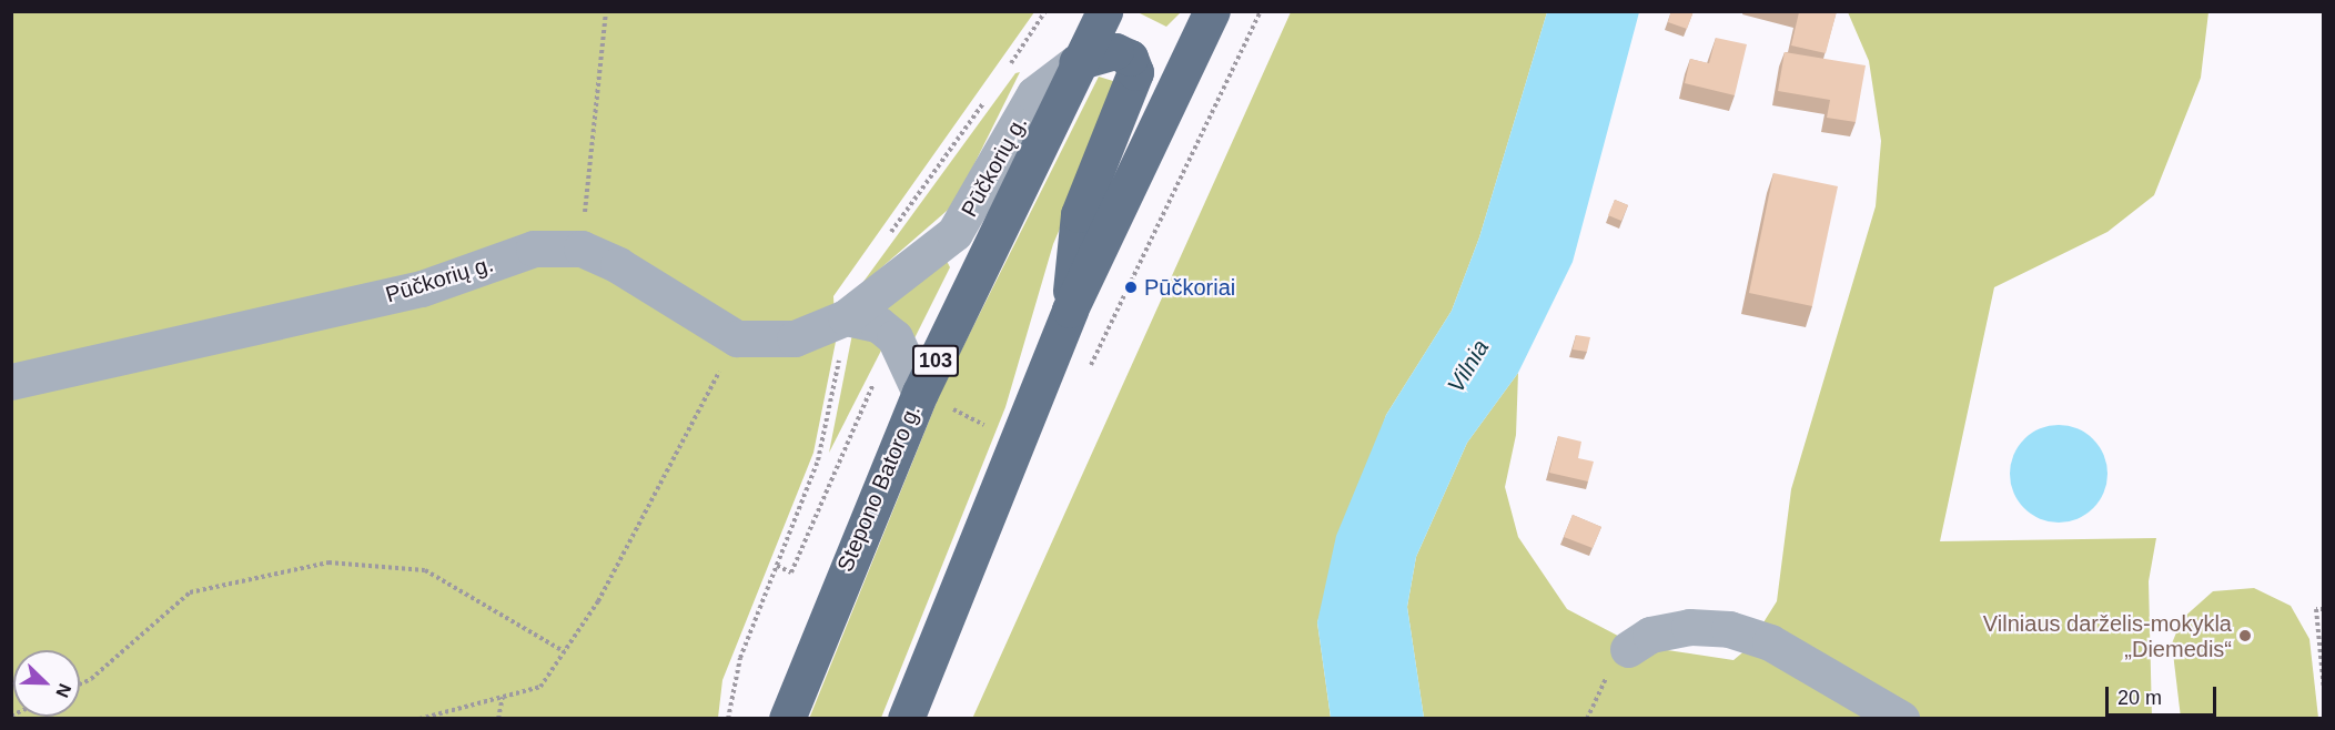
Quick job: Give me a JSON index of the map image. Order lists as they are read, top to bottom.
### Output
{
  "streets": {
    "main road": ["103", "Stepono Batoro g."],
    "street": ["Pūčkorių g."]
  },
  "crossings": [
    ["Pūčkorių g.", "Stepono Batoro g."]
  ],
  "water": ["Vilnia"],
  "places": ["Pūčkoriai", "Vilniaus darželis-mokykla „Diemedis“"],
  "scale_bar": "20 m",
  "north": "bottom right"
}
